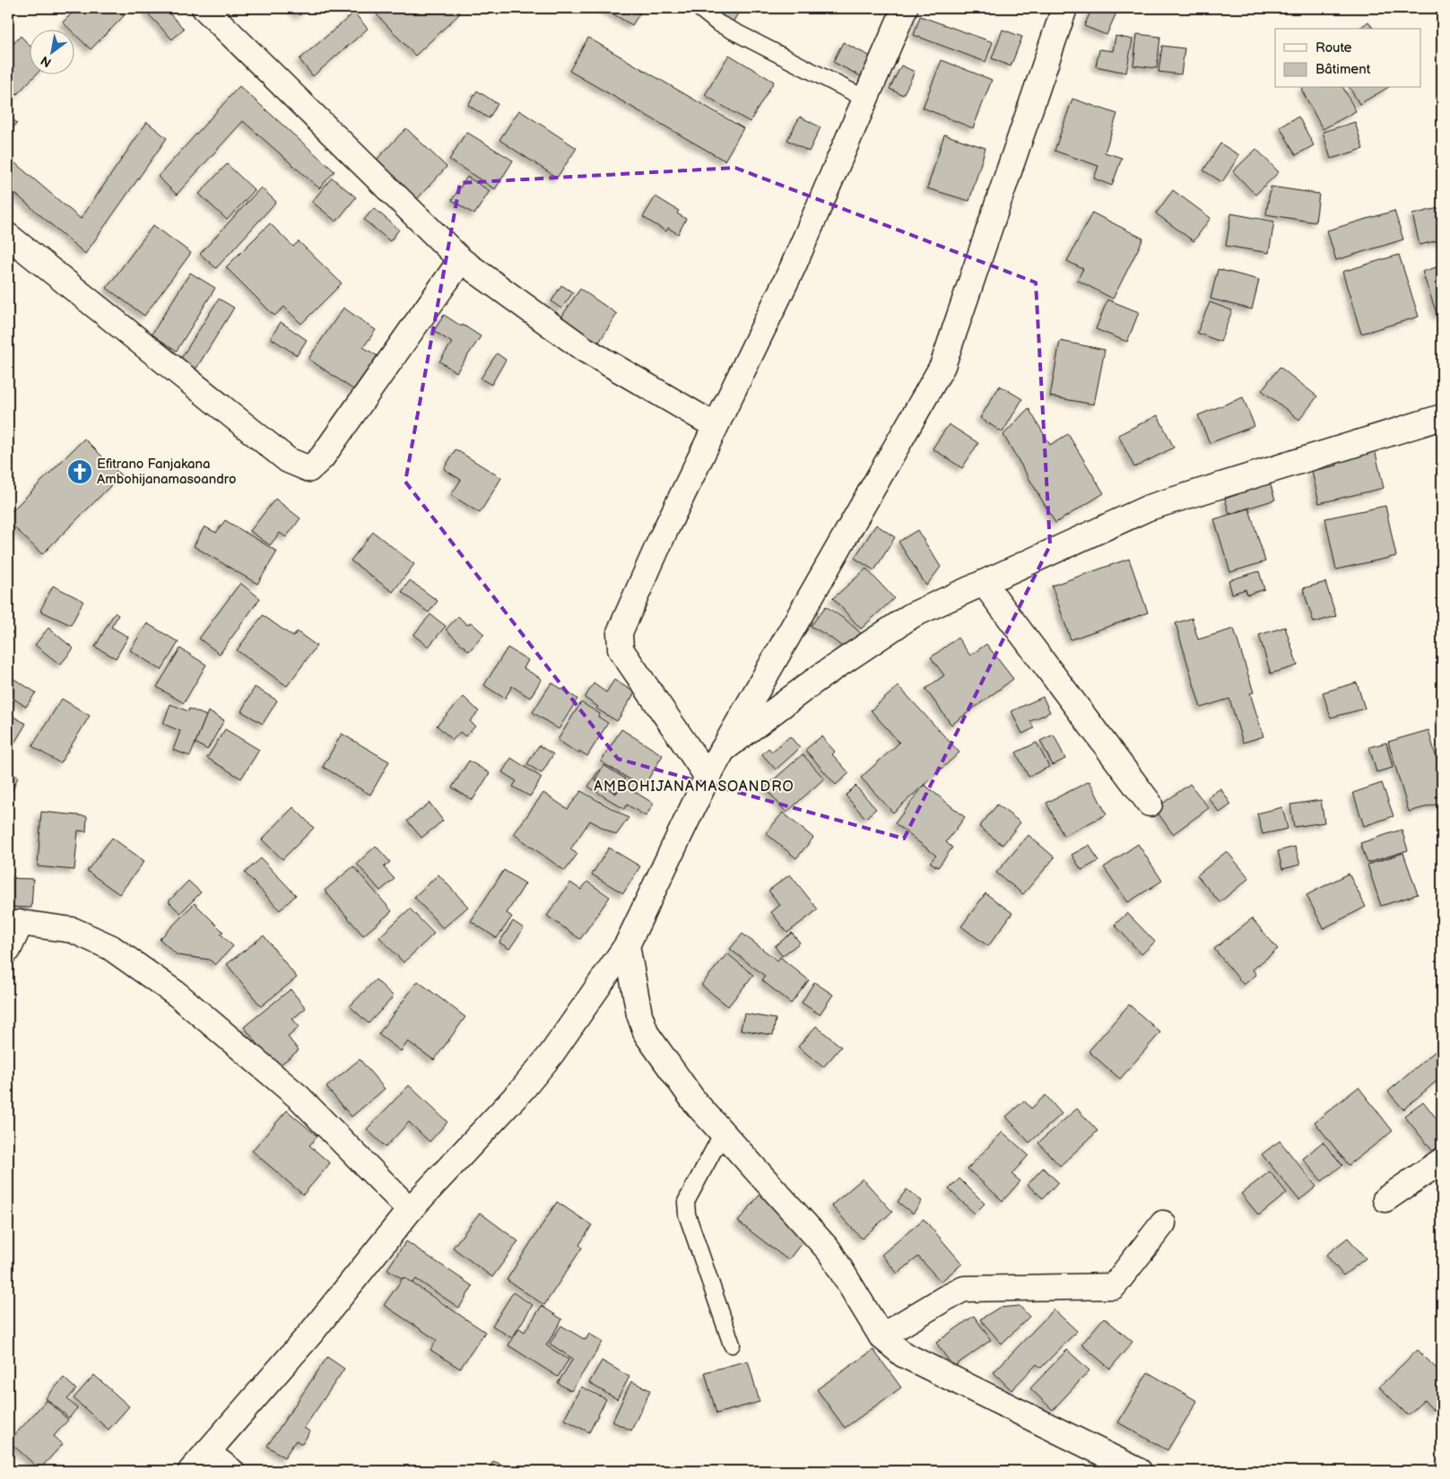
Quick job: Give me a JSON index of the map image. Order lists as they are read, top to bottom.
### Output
{
  "districts": ["AMBOHIJANAMASOANDRO"],
  "places": {
    "church": ["Efitrano Fanjakana Ambohijanamasoandro"]
  },
  "legend": ["Route", "Bâtiment"],
  "north": "bottom left"
}
